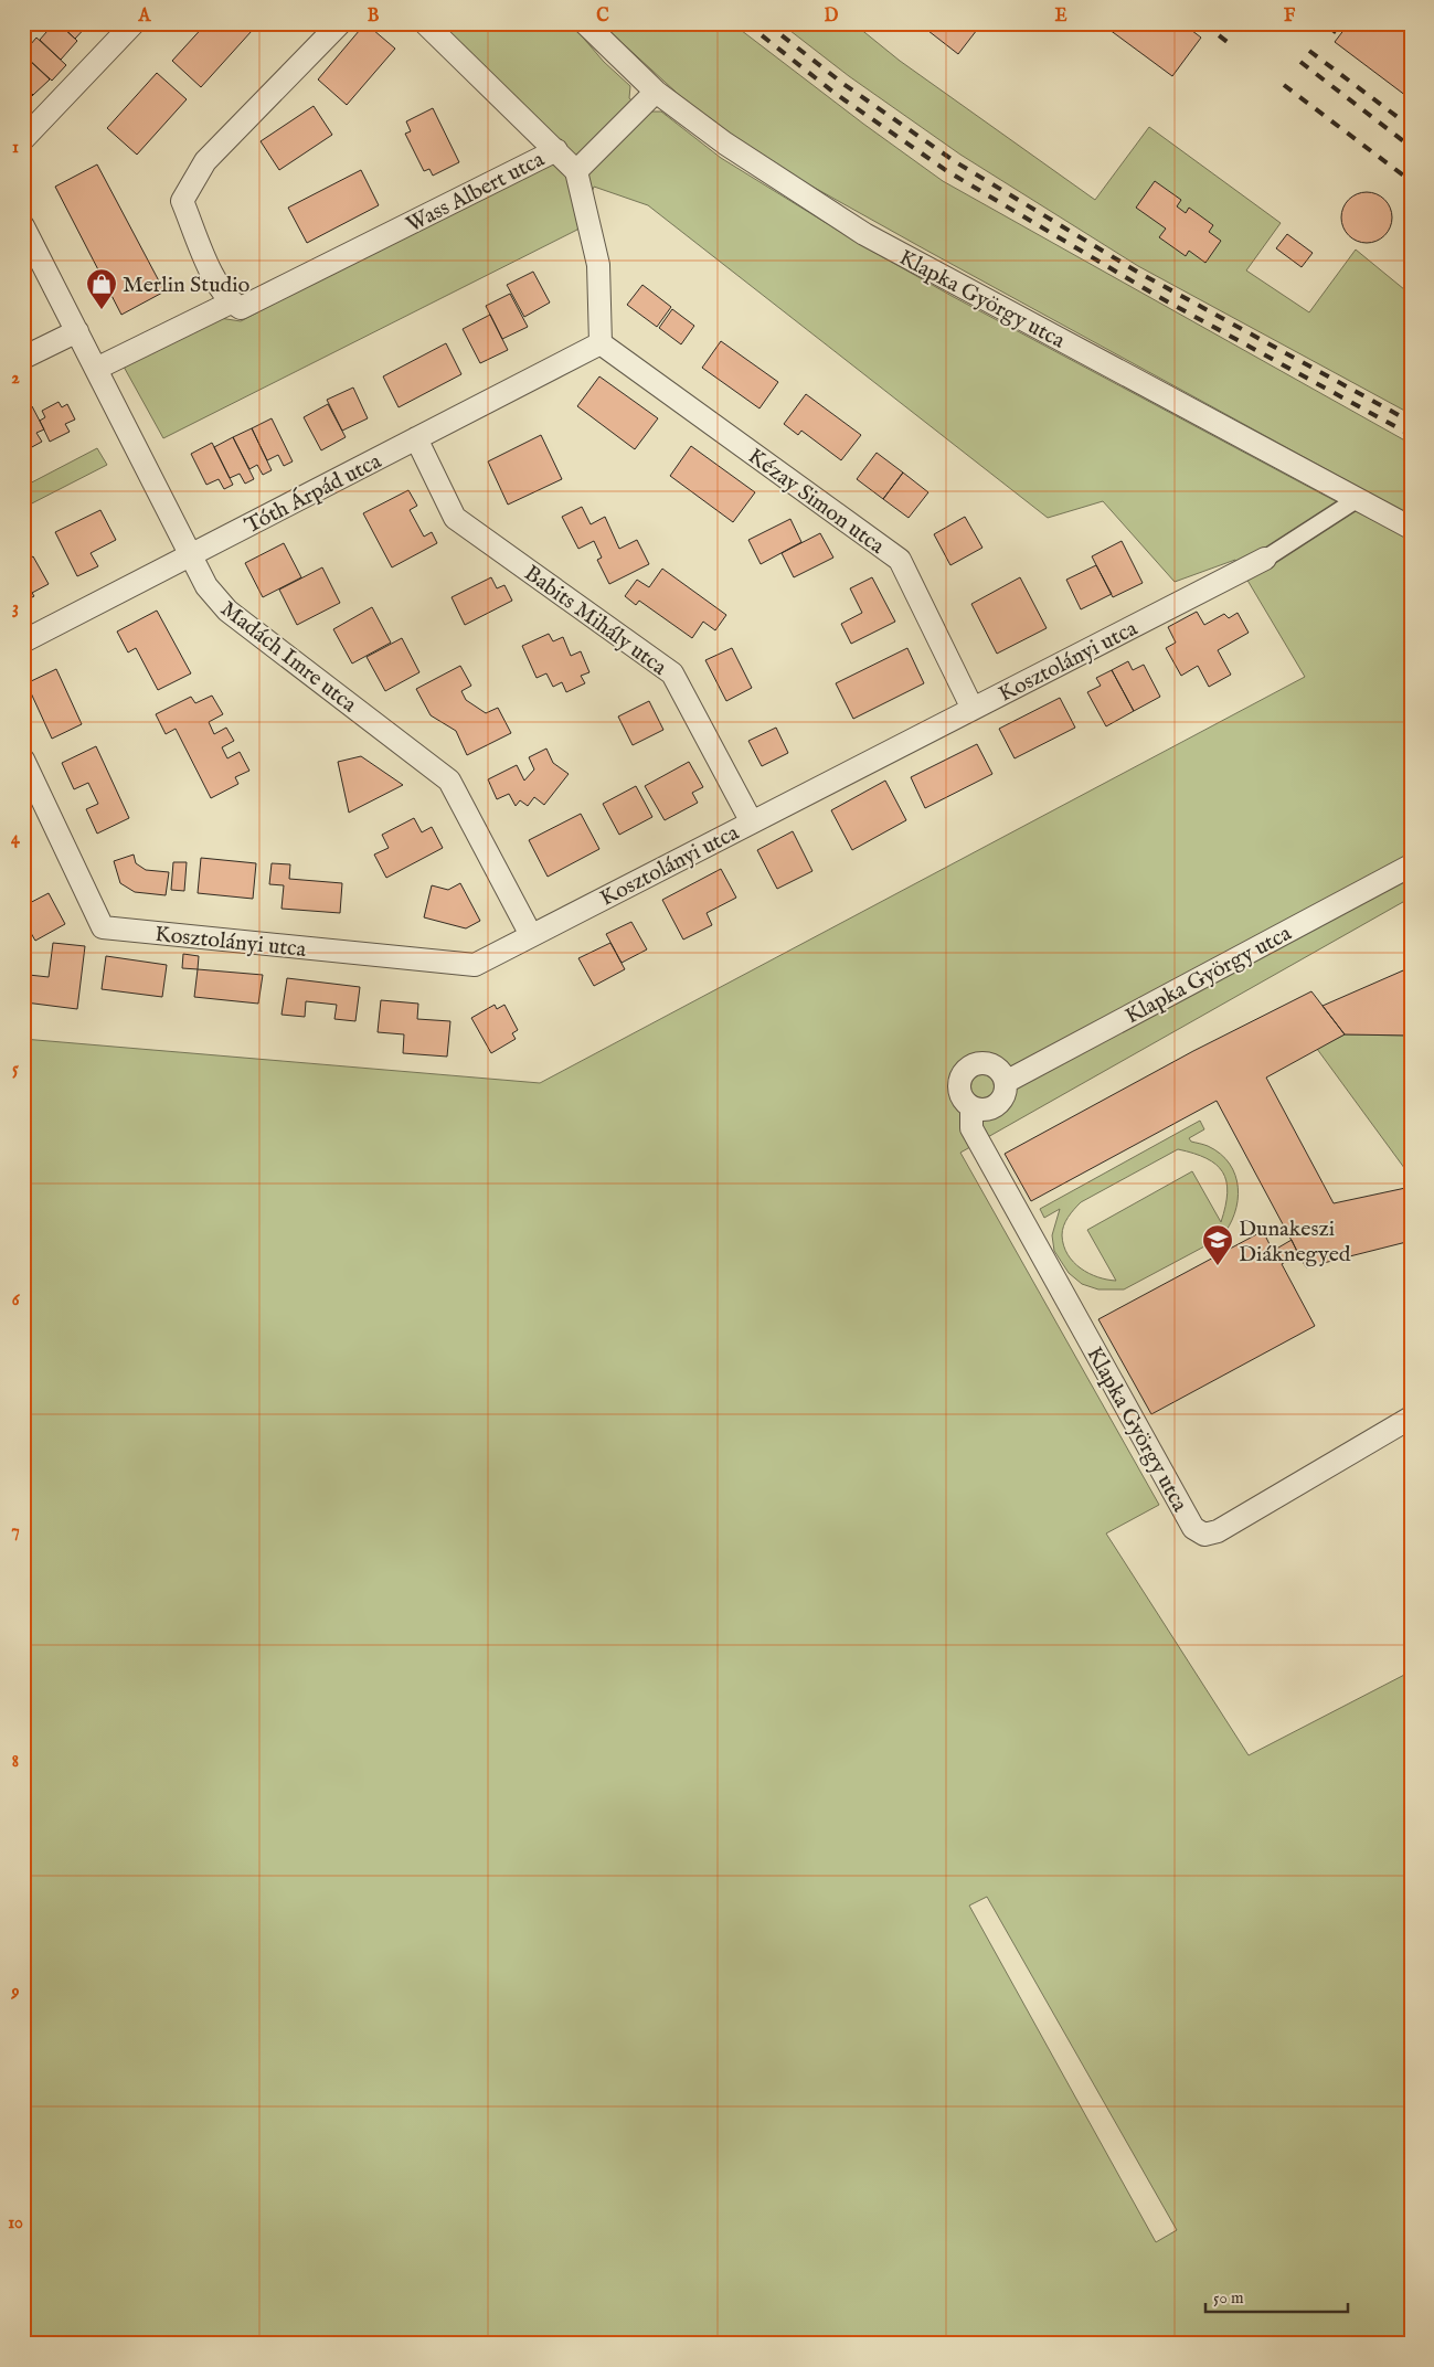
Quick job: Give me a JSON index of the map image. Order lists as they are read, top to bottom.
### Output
{
  "streets": {
    "street": [
      "Wass Albert utca",
      "Klapka György utca",
      "Tóth Árpád utca",
      "Kézay Simon utca",
      "Babits Mihály utca",
      "Madách Imre utca",
      "Kosztolányi utca"
    ]
  },
  "crossings": [
    ["Wass Albert utca", "Madách Imre utca"],
    ["Klapka György utca", "Kosztolányi utca"],
    ["Tóth Árpád utca", "Kézay Simon utca"],
    ["Tóth Árpád utca", "Babits Mihály utca"],
    ["Tóth Árpád utca", "Madách Imre utca"],
    ["Kézay Simon utca", "Kosztolányi utca"],
    ["Babits Mihály utca", "Kosztolányi utca"],
    ["Madách Imre utca", "Kosztolányi utca"]
  ],
  "places": {
    "shop": ["Merlin Studio"],
    "school or university": ["Dunakeszi Diáknegyed"]
  },
  "scale_bar": "50 m",
  "grid": {
    "columns": [
      "A",
      "B",
      "C",
      "D",
      "E",
      "F"
    ],
    "rows": [
      "1",
      "2",
      "3",
      "4",
      "5",
      "6",
      "7",
      "8",
      "9",
      "10"
    ]
  }
}
